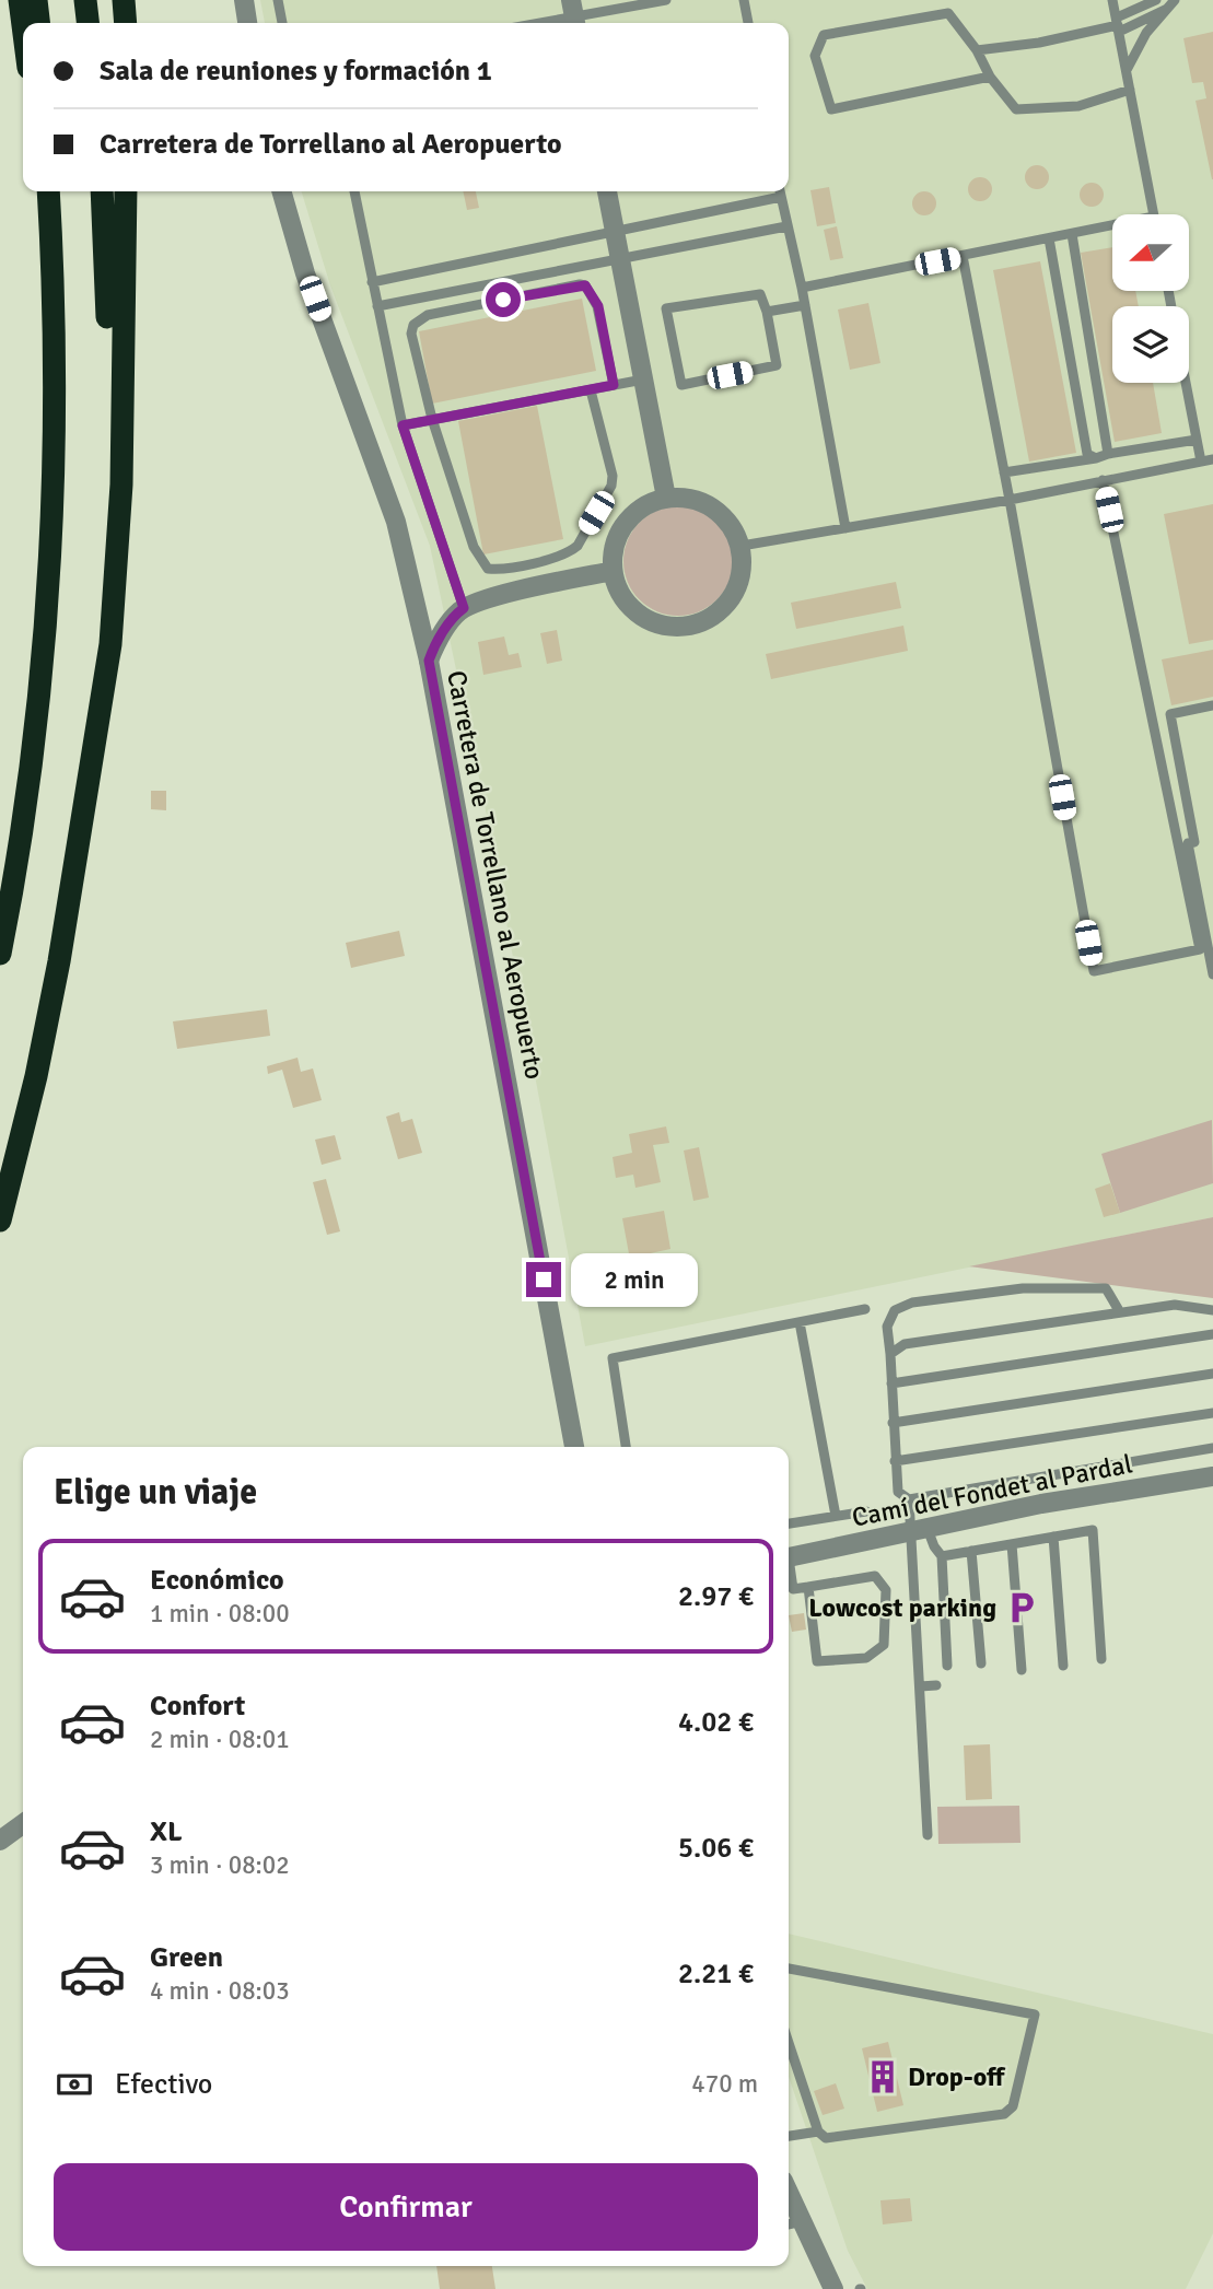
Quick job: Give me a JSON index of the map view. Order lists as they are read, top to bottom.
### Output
{
  "streets": {
    "street": ["Carretera de Torrellano al Aeropuerto", "Camí del Fondet al Pardal"]
  },
  "places": {
    "parking": ["Lowcost parking"],
    "building": ["Drop-off"]
  },
  "north": "left",
  "page": {
    "banner": ["Sala de reuniones y formación 1", "Carretera de Torrellano al Aeropuerto"],
    "bubble": "2 min",
    "heading": "Elige un viaje",
    "list": [
      {
        "name": "Económico",
        "note": "1 min · 08:00",
        "value": "2.97 €"
      },
      {
        "name": "Confort",
        "note": "2 min · 08:01",
        "value": "4.02 €"
      },
      {
        "name": "XL",
        "note": "3 min · 08:02",
        "value": "5.06 €"
      },
      {
        "name": "Green",
        "note": "4 min · 08:03",
        "value": "2.21 €"
      }
    ],
    "pay": ["Efectivo", "470 m"],
    "buttons": "Confirmar"
  }
}
